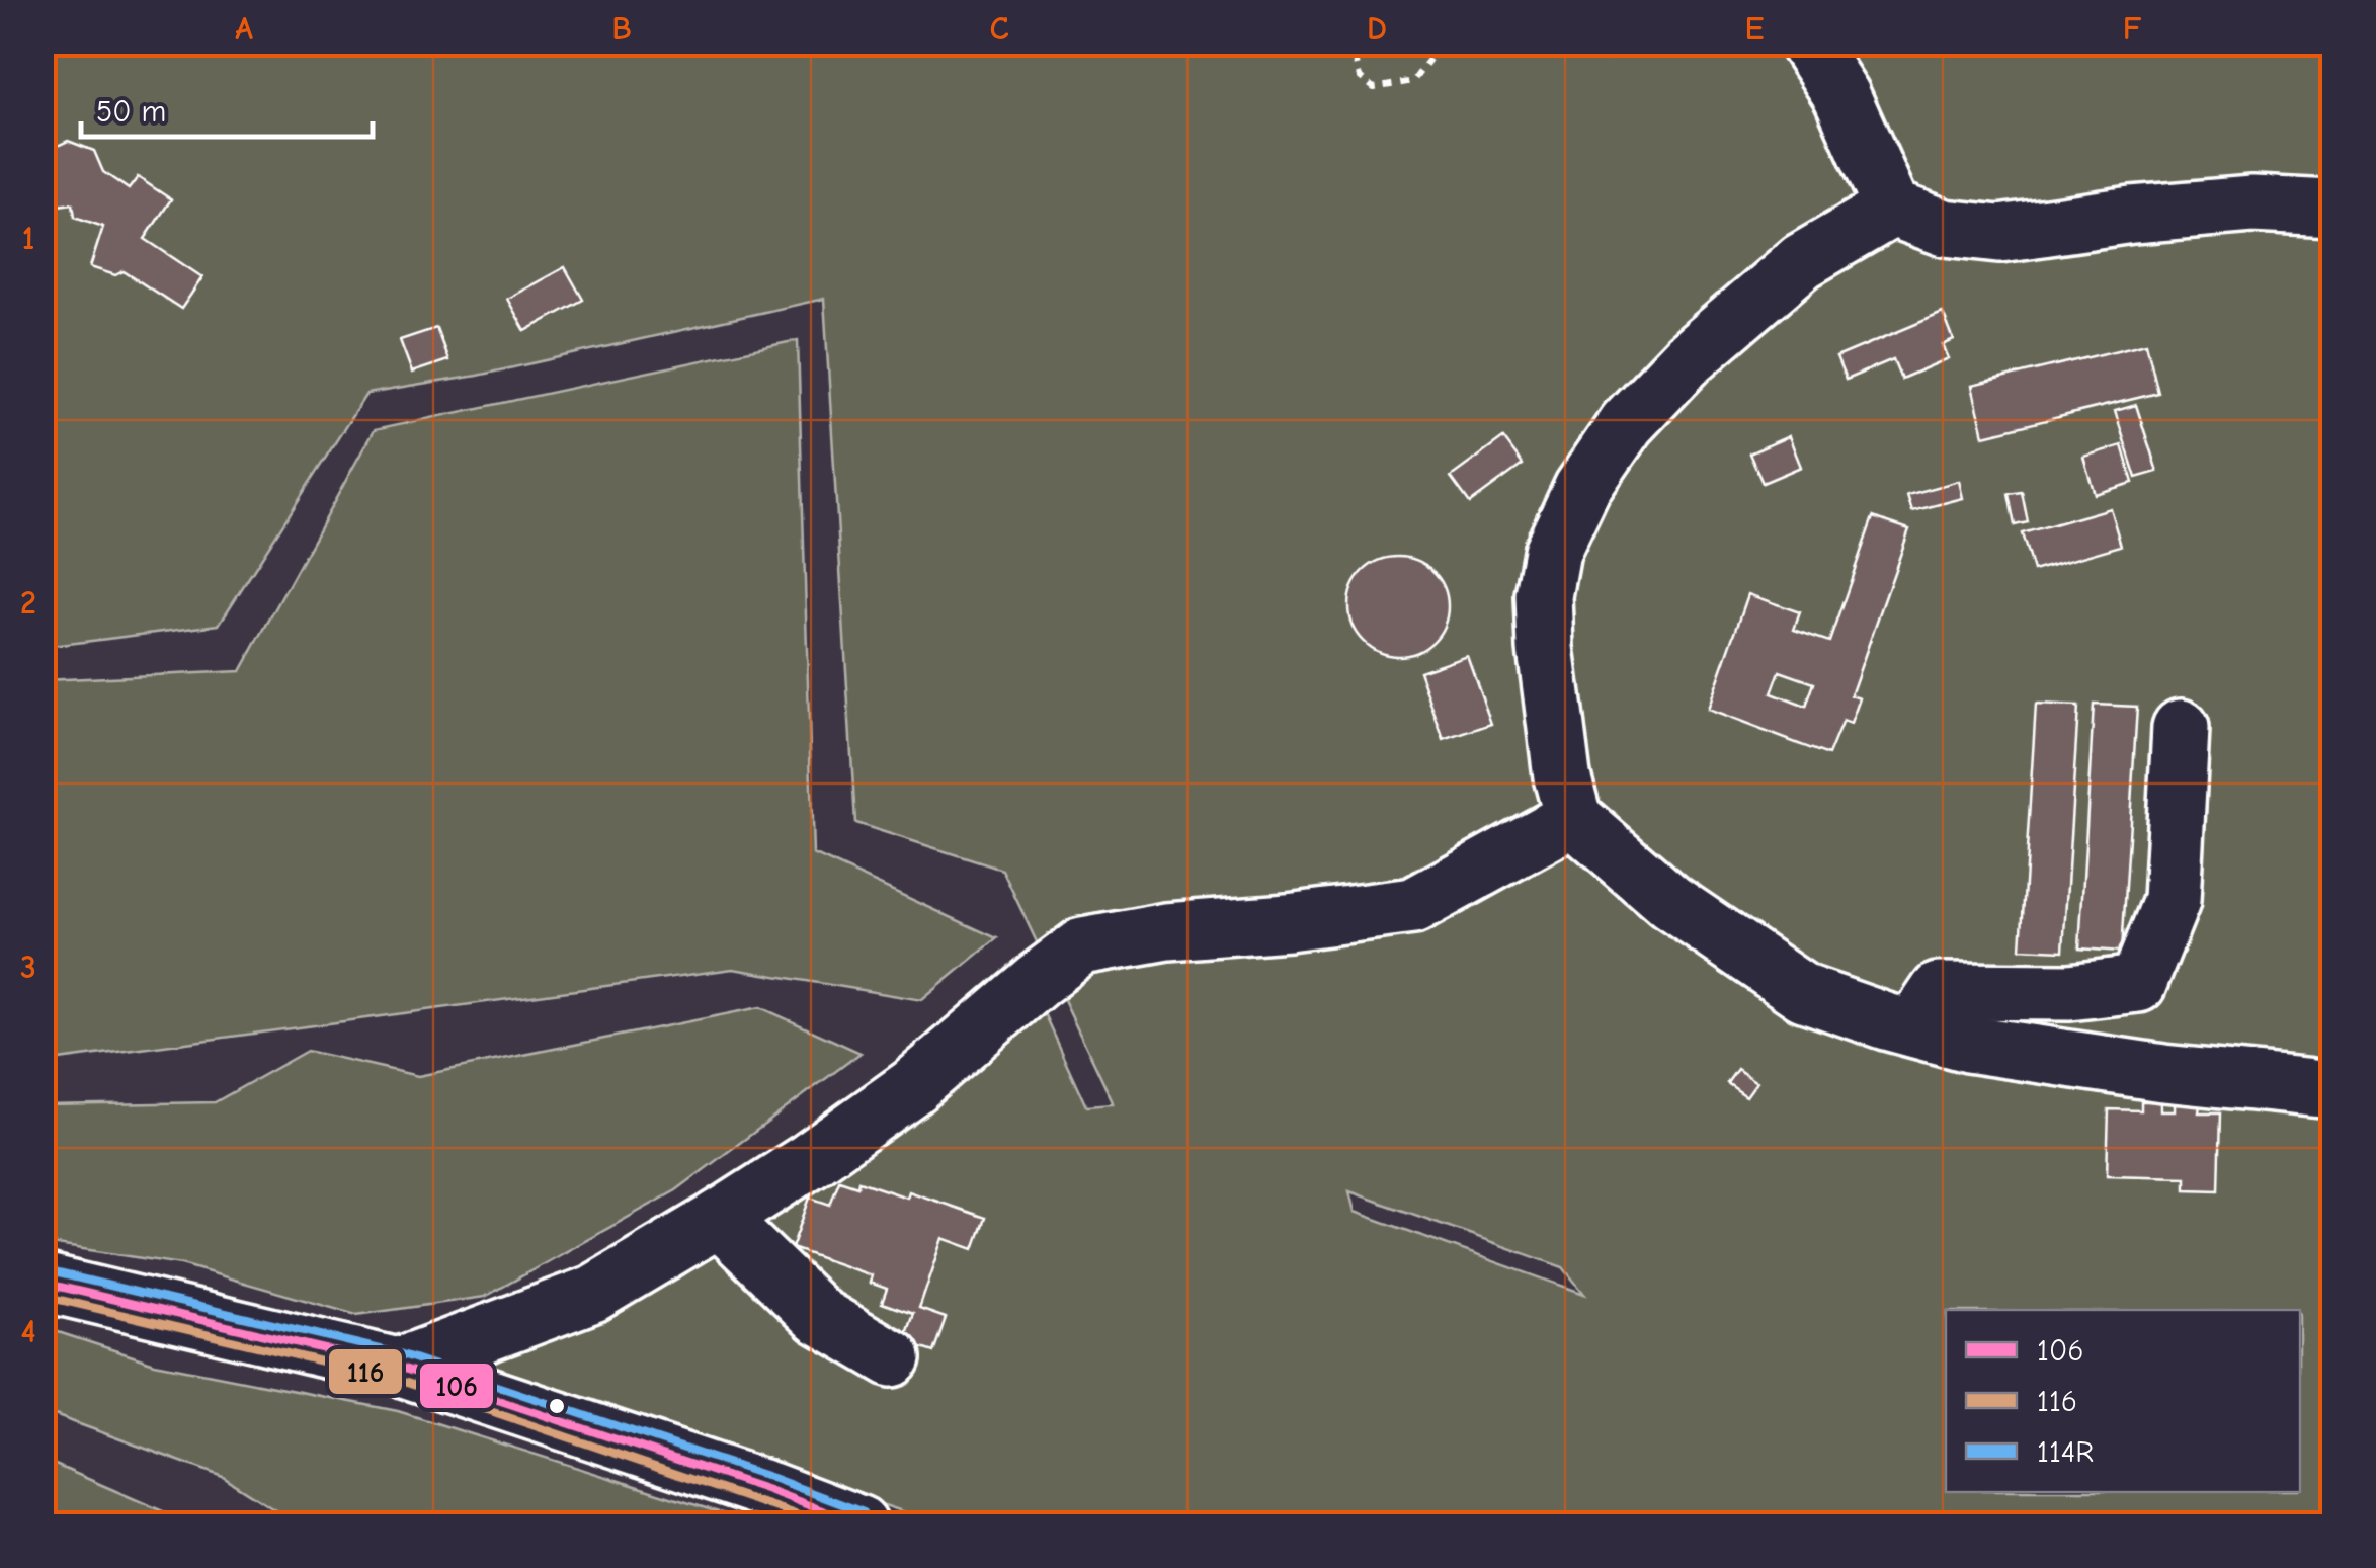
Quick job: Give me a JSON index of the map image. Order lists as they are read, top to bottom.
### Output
{
  "lines": ["transit line 114R", "transit line 106", "transit line 116"],
  "legend": ["106", "116", "114R"],
  "scale_bar": "50 m",
  "grid": {
    "columns": [
      "A",
      "B",
      "C",
      "D",
      "E",
      "F"
    ],
    "rows": [
      "1",
      "2",
      "3",
      "4"
    ]
  }
}
